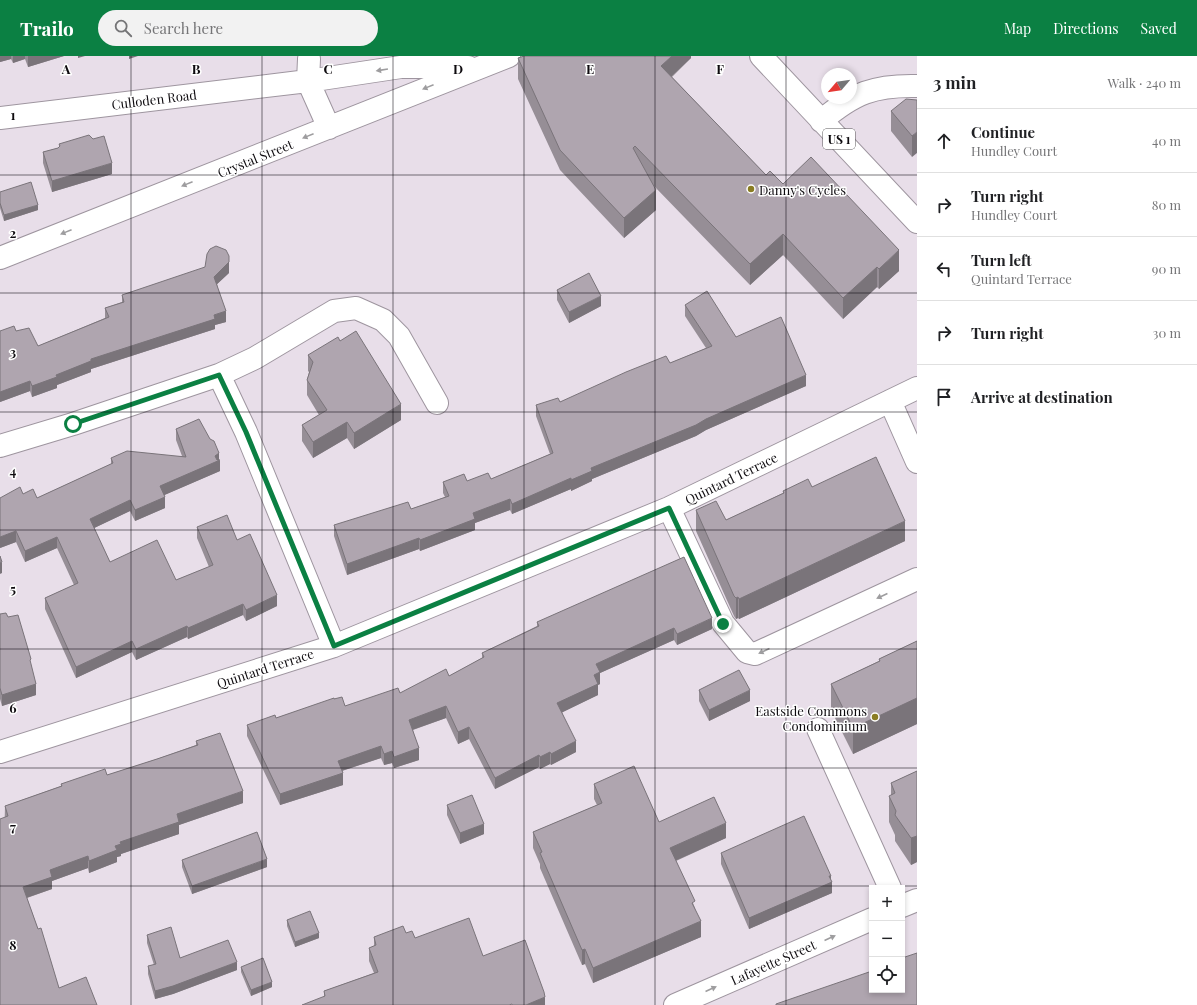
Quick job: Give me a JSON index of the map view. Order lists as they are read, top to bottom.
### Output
{
  "streets": {
    "street": [
      "Culloden Road",
      "US 1",
      "Crystal Street",
      "Quintard Terrace",
      "Lafayette Street"
    ]
  },
  "crossings": [
    ["Culloden Road", "Crystal Street"]
  ],
  "one_way": ["Culloden Road", "Lafayette Street"],
  "places": ["Danny's Cycles", "Eastside Commons Condominium"],
  "north": "bottom left",
  "page": {
    "header": "Trailo",
    "search": "Search here",
    "nav": ["Map", "Directions", "Saved"],
    "heading": ["3 min", "Walk · 240 m"],
    "list": [
      ["Continue", "Hundley Court", "40 m"],
      ["Turn right", "Hundley Court", "80 m"],
      ["Turn left", "Quintard Terrace", "90 m"],
      ["Turn right", "30 m"],
      "Arrive at destination"
    ],
    "map_buttons": ["+", "−"]
  },
  "grid": {
    "columns": [
      "A",
      "B",
      "C",
      "D",
      "E",
      "F"
    ],
    "rows": [
      "1",
      "2",
      "3",
      "4",
      "5",
      "6",
      "7",
      "8"
    ]
  }
}
